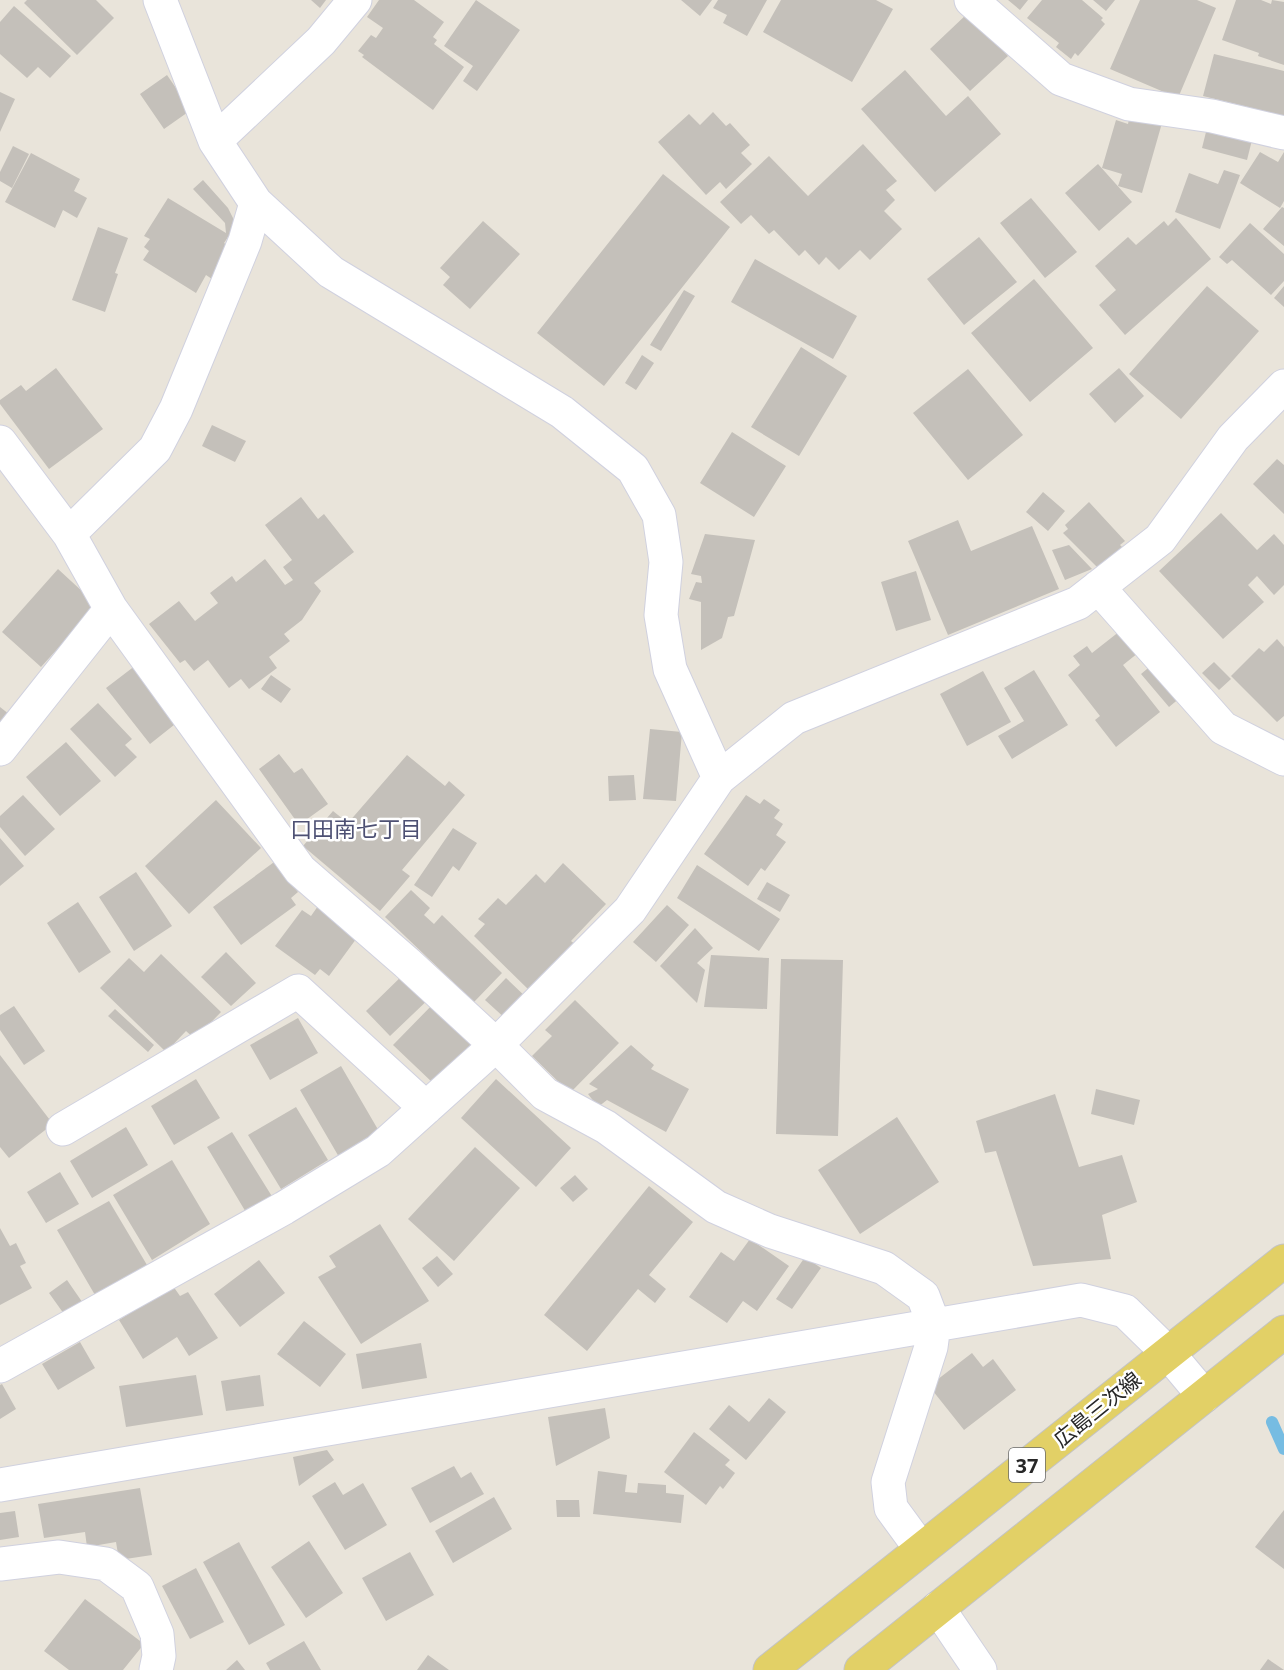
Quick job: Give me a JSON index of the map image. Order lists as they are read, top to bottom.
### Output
{
  "streets": {
    "main road": ["広島三次線", "37"]
  },
  "districts": ["口田南七丁目"]
}
